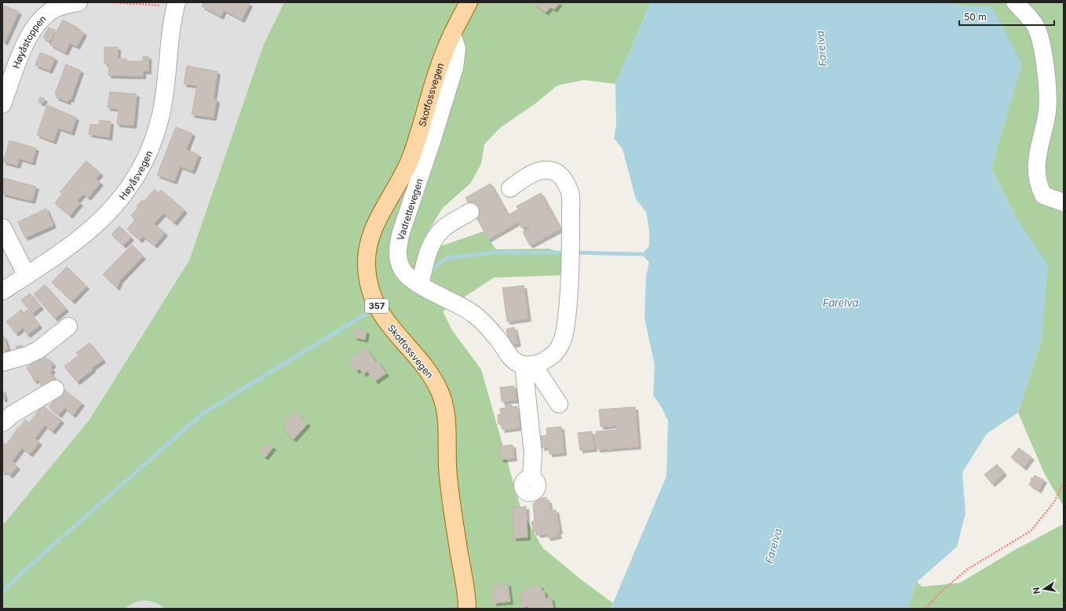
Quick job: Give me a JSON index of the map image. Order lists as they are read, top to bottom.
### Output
{
  "streets": {
    "main road": ["Skotfossvegen", "357"],
    "street": ["Høyåstoppen", "Høyåsvegen", "Vadrettevegen"]
  },
  "crossings": [
    ["Skotfossvegen", "Vadrettevegen"]
  ],
  "water": ["Farelva"],
  "scale_bar": "50 m",
  "north": "left"
}
